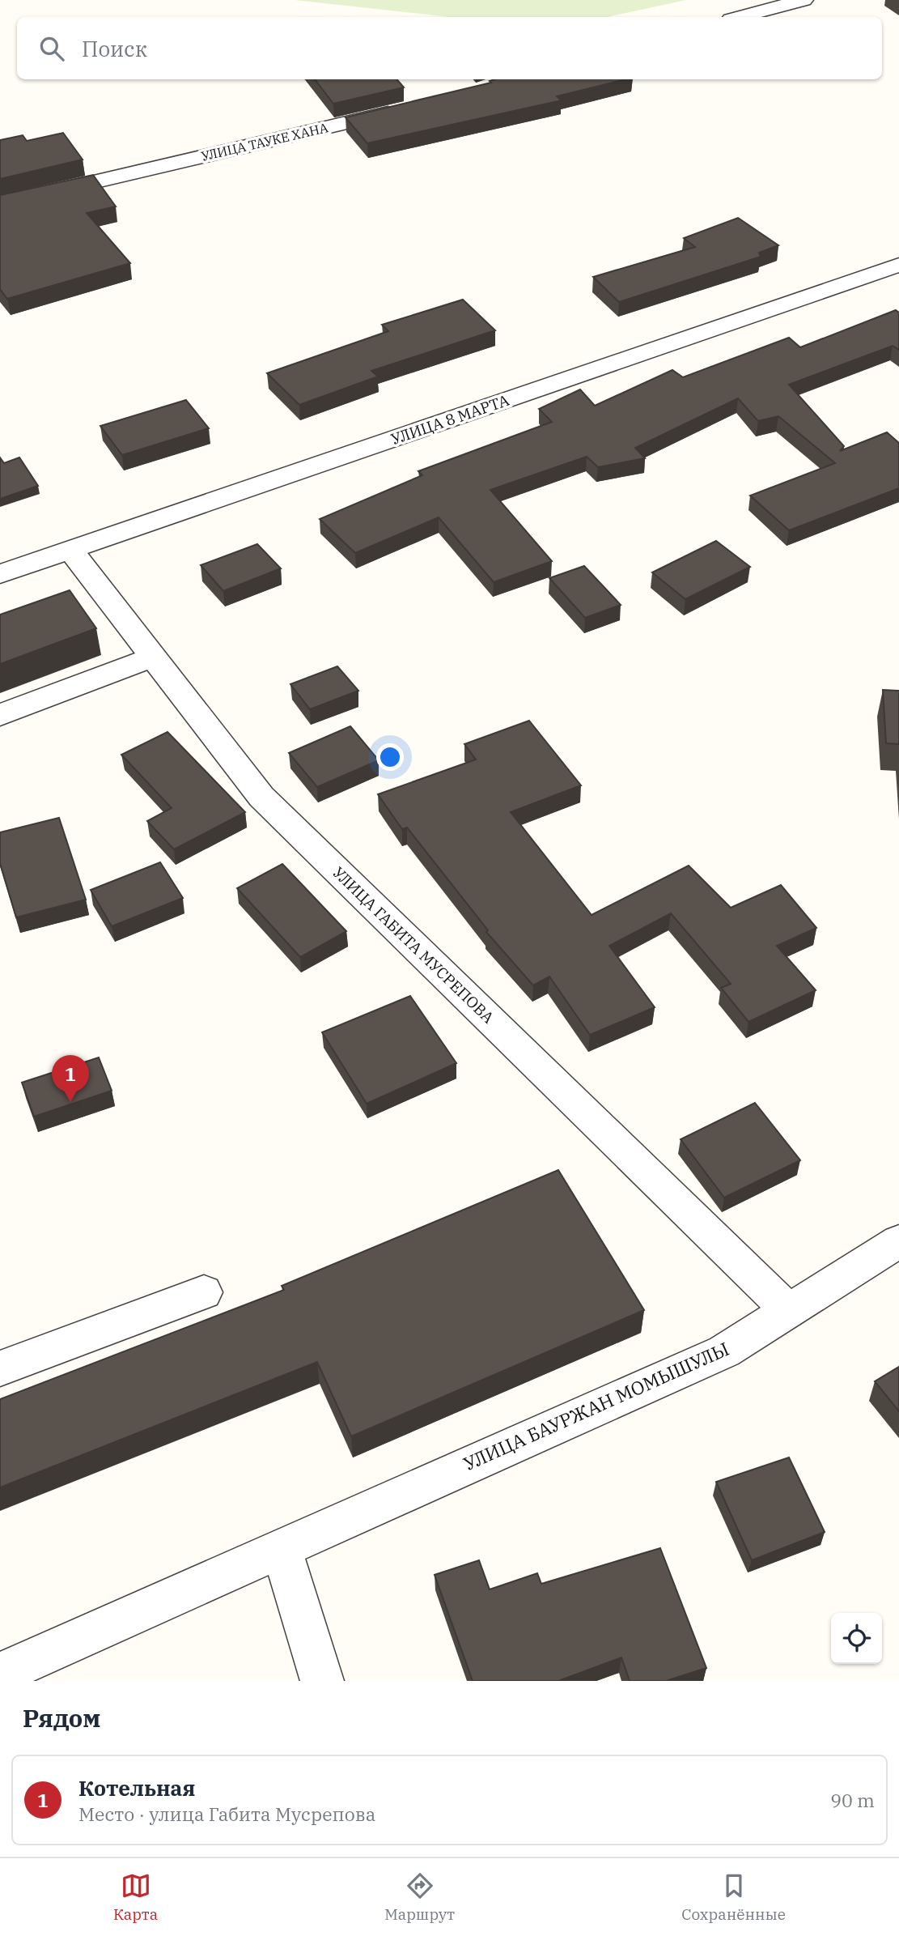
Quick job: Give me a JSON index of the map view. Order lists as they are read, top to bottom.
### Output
{
  "streets": {
    "street": [
      "УЛИЦА ТАУКЕ ХАНА",
      "УЛИЦА 8 МАРТА",
      "УЛИЦА ГАБИТА МУСРЕПОВА",
      "УЛИЦА БАУРЖАН МОМЫШУЛЫ"
    ]
  },
  "crossings": [
    ["УЛИЦА 8 МАРТА", "УЛИЦА ГАБИТА МУСРЕПОВА"],
    ["УЛИЦА ГАБИТА МУСРЕПОВА", "УЛИЦА БАУРЖАН МОМЫШУЛЫ"]
  ],
  "page": {
    "search": "Поиск",
    "pins": "1",
    "heading": "Рядом",
    "list": [
      {
        "mark": "1",
        "name": "Котельная",
        "note": "Место · улица Габита Мусрепова",
        "value": "90 m"
      }
    ],
    "nav": ["Карта", "Маршрут", "Сохранённые"]
  }
}
